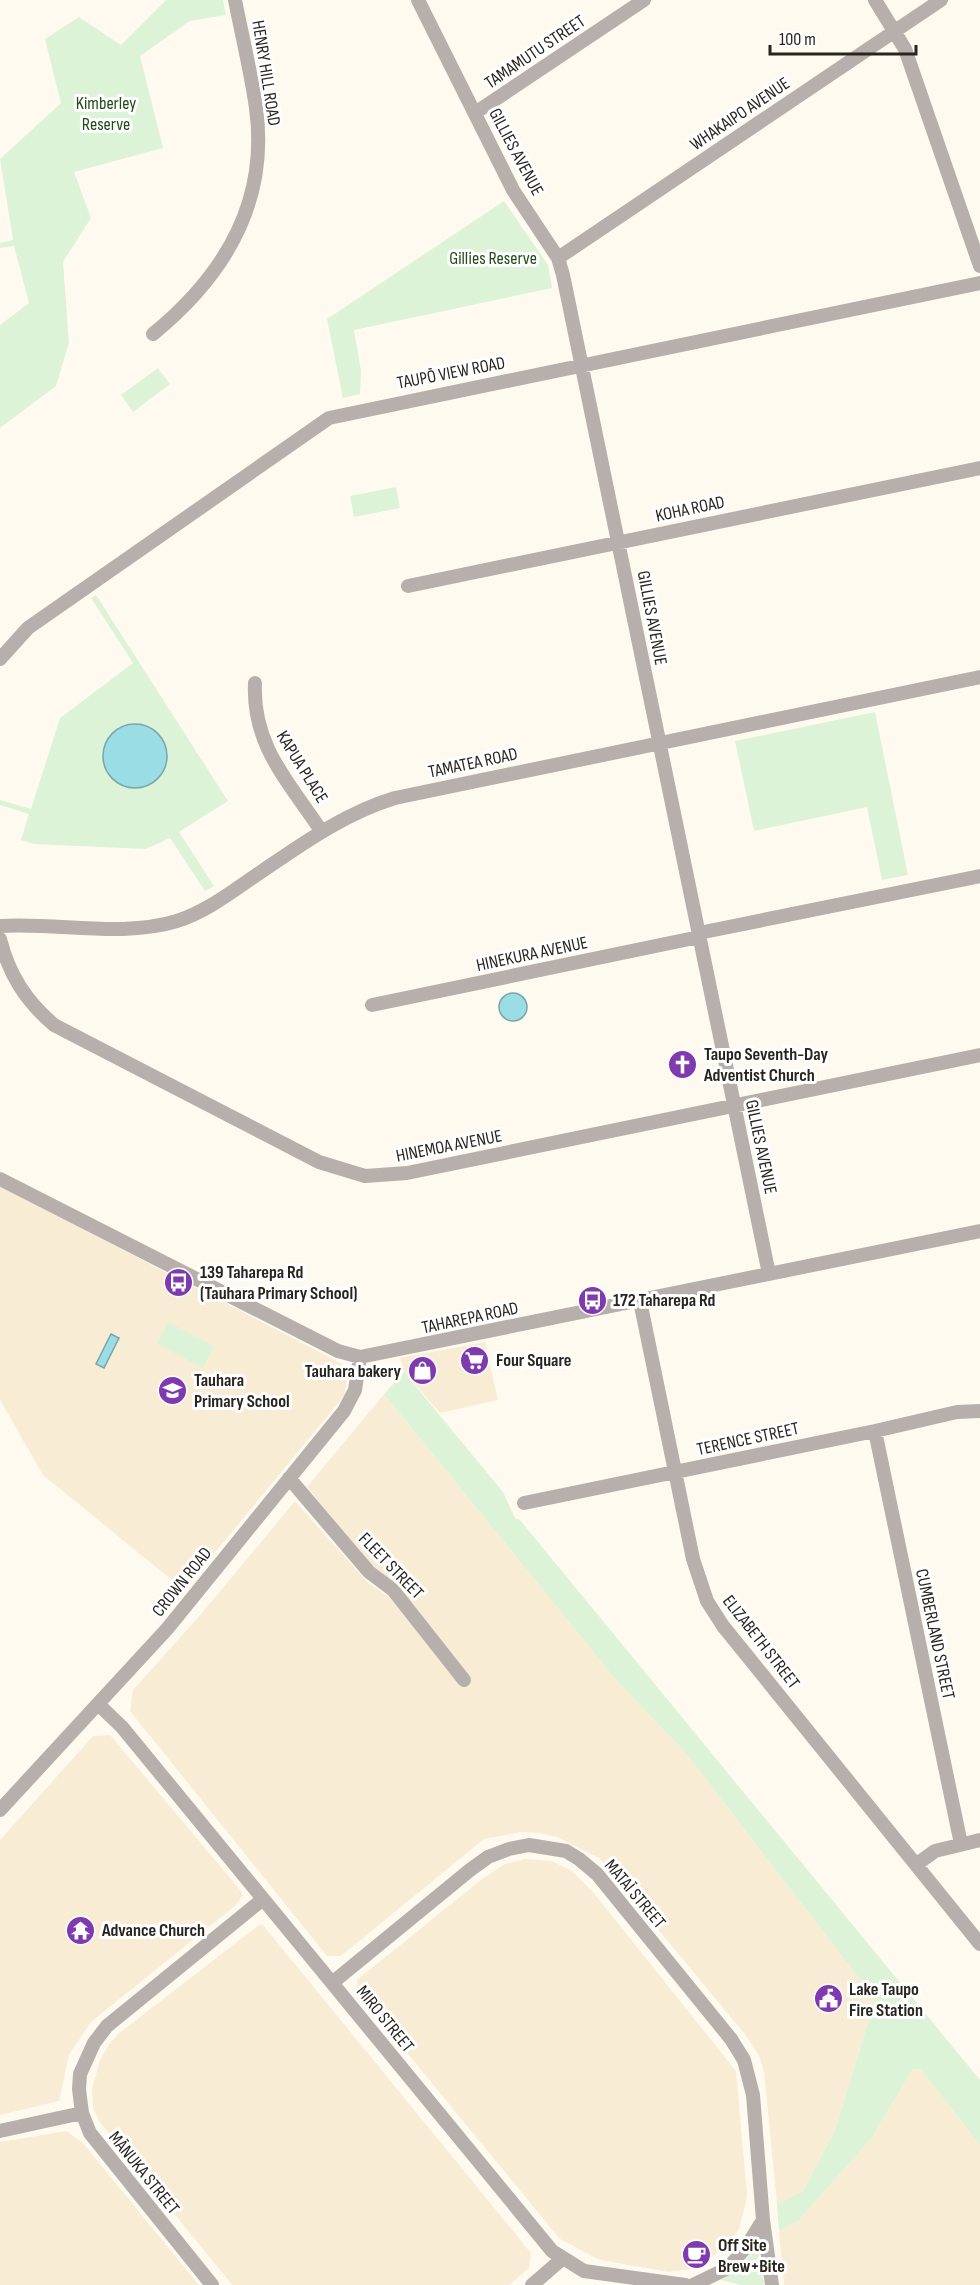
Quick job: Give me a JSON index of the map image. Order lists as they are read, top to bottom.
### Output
{
  "streets": {
    "street": [
      "TAMAMUTU STREET",
      "HENRY HILL ROAD",
      "WHAKAIPO AVENUE",
      "GILLIES AVENUE",
      "TAUPŌ VIEW ROAD",
      "KOHA ROAD",
      "TAMATEA ROAD",
      "KAPUA PLACE",
      "HINEKURA AVENUE",
      "HINEMOA AVENUE",
      "TAHAREPA ROAD",
      "TERENCE STREET",
      "FLEET STREET",
      "CROWN ROAD",
      "CUMBERLAND STREET",
      "ELIZABETH STREET",
      "MATAĪ STREET",
      "MIRO STREET",
      "MĀNUKA STREET"
    ]
  },
  "crossings": [
    ["TAMAMUTU STREET", "GILLIES AVENUE"],
    ["WHAKAIPO AVENUE", "GILLIES AVENUE"],
    ["GILLIES AVENUE", "TAUPŌ VIEW ROAD"],
    ["GILLIES AVENUE", "KOHA ROAD"],
    ["GILLIES AVENUE", "TAMATEA ROAD"],
    ["GILLIES AVENUE", "HINEKURA AVENUE"],
    ["GILLIES AVENUE", "HINEMOA AVENUE"],
    ["GILLIES AVENUE", "TAHAREPA ROAD"],
    ["TAMATEA ROAD", "KAPUA PLACE"],
    ["TAHAREPA ROAD", "CROWN ROAD"],
    ["TAHAREPA ROAD", "ELIZABETH STREET"],
    ["TERENCE STREET", "CUMBERLAND STREET"],
    ["TERENCE STREET", "ELIZABETH STREET"],
    ["FLEET STREET", "CROWN ROAD"],
    ["CROWN ROAD", "MIRO STREET"],
    ["MATAĪ STREET", "MIRO STREET"],
    ["MIRO STREET", "MĀNUKA STREET"]
  ],
  "parks": ["Kimberley Reserve", "Gillies Reserve"],
  "places": {
    "church": ["Taupo Seventh-Day Adventist Church"],
    "bus stop": ["139 Taharepa Rd (Tauhara Primary School)", "172 Taharepa Rd"],
    "supermarket": ["Four Square"],
    "shop": ["Tauhara bakery"],
    "school or university": ["Tauhara Primary School"],
    "temple": ["Advance Church"],
    "public building": ["Lake Taupo Fire Station"],
    "cafe": ["Off Site Brew+Bite"]
  },
  "scale_bar": "100 m"
}
